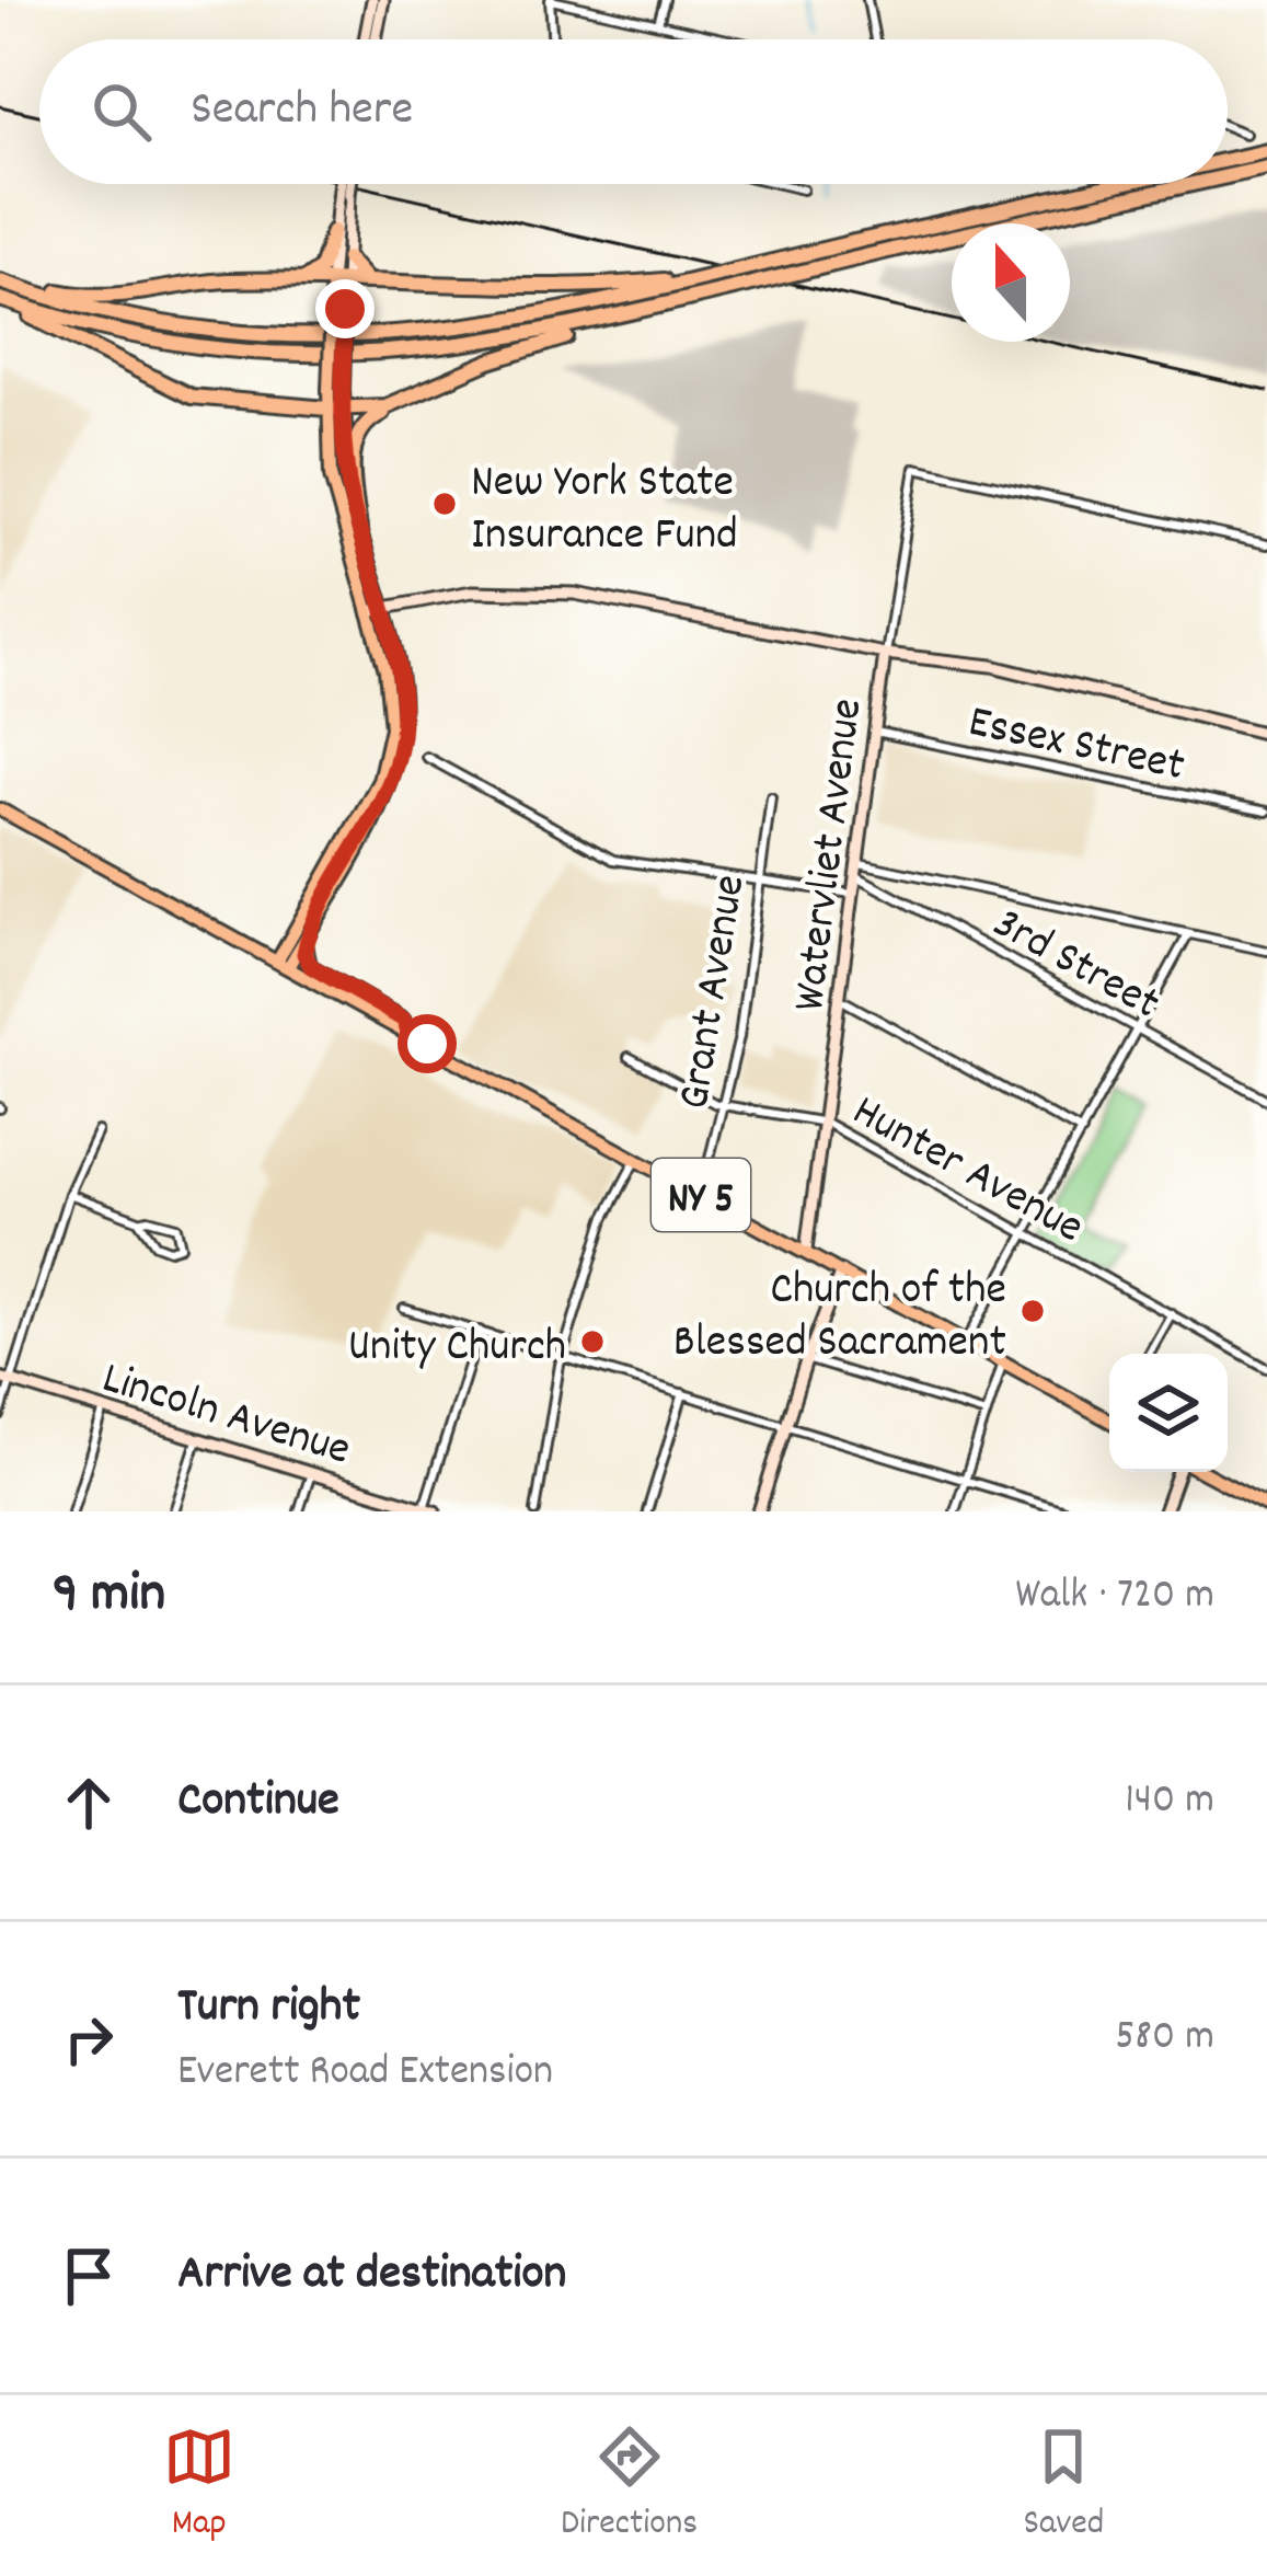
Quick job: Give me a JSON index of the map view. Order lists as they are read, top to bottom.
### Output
{
  "streets": {
    "main road": ["NY 5"],
    "street": [
      "Essex Street",
      "Watervliet Avenue",
      "3rd Street",
      "Grant Avenue",
      "Hunter Avenue",
      "Lincoln Avenue"
    ]
  },
  "crossings": [
    ["Essex Street", "Watervliet Avenue"],
    ["Watervliet Avenue", "3rd Street"],
    ["Watervliet Avenue", "Hunter Avenue"],
    ["Watervliet Avenue", "NY 5"],
    ["Grant Avenue", "Hunter Avenue"],
    ["Grant Avenue", "NY 5"]
  ],
  "places": ["New York State Insurance Fund", "Church of the Blessed Sacrament", "Unity Church"],
  "north": "top",
  "page": {
    "search": "Search here",
    "heading": ["9 min", "Walk · 720 m"],
    "list": [
      ["Continue", "140 m"],
      ["Turn right", "Everett Road Extension", "580 m"],
      "Arrive at destination"
    ],
    "nav": ["Map", "Directions", "Saved"]
  }
}
